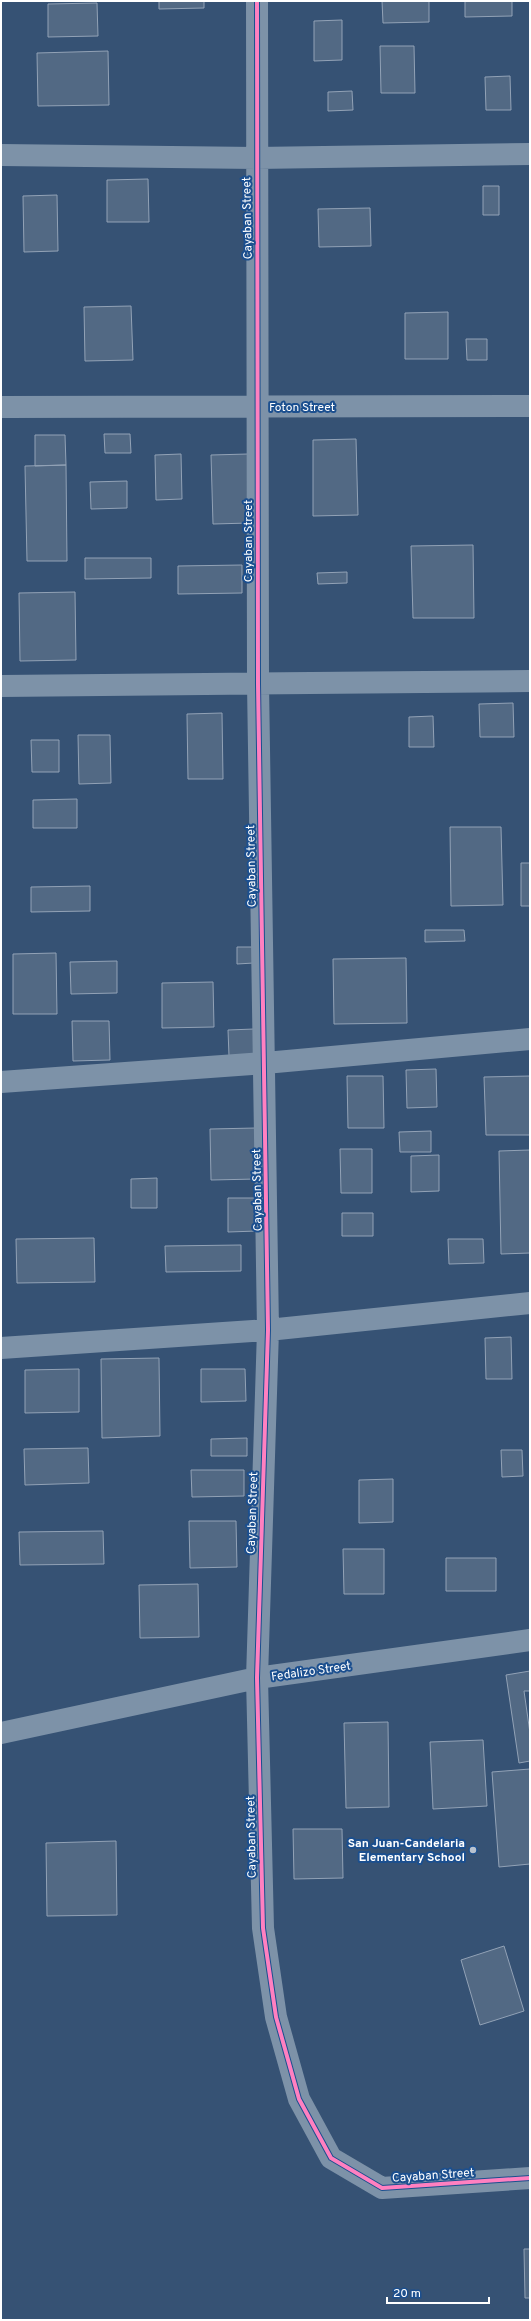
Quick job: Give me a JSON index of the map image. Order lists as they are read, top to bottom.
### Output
{
  "streets": {
    "street": ["Cayaban Street", "Foton Street", "Fedalizo Street"]
  },
  "crossings": [
    ["Cayaban Street", "Foton Street"],
    ["Cayaban Street", "Fedalizo Street"]
  ],
  "places": ["San Juan-Candelaria Elementary School"],
  "scale_bar": "20 m"
}
